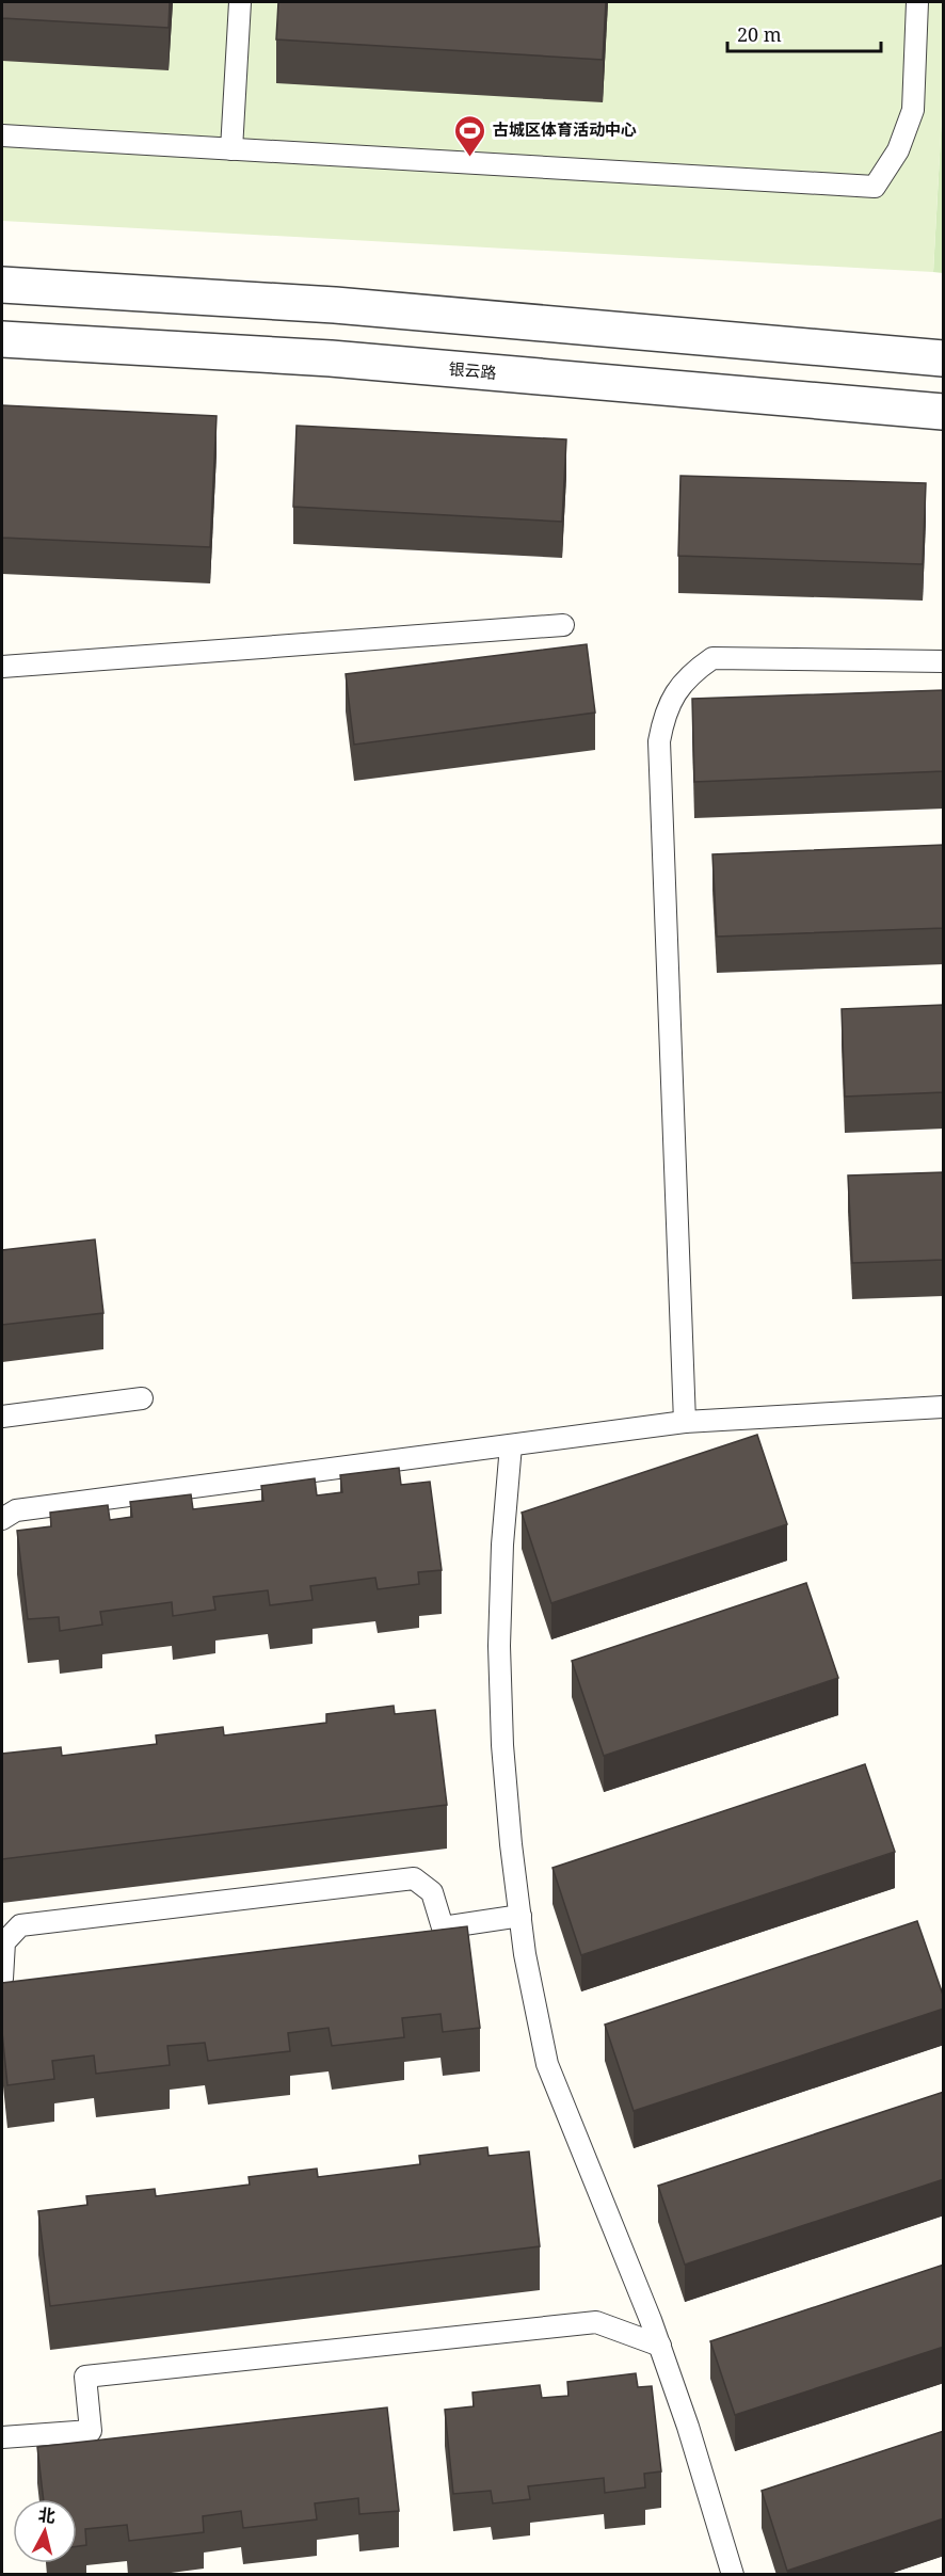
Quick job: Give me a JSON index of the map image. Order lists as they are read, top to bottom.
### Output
{
  "streets": {
    "street": ["银云路"]
  },
  "places": {
    "sports": ["古城区体育活动中心"]
  },
  "scale_bar": "20 m",
  "north": "top"
}
